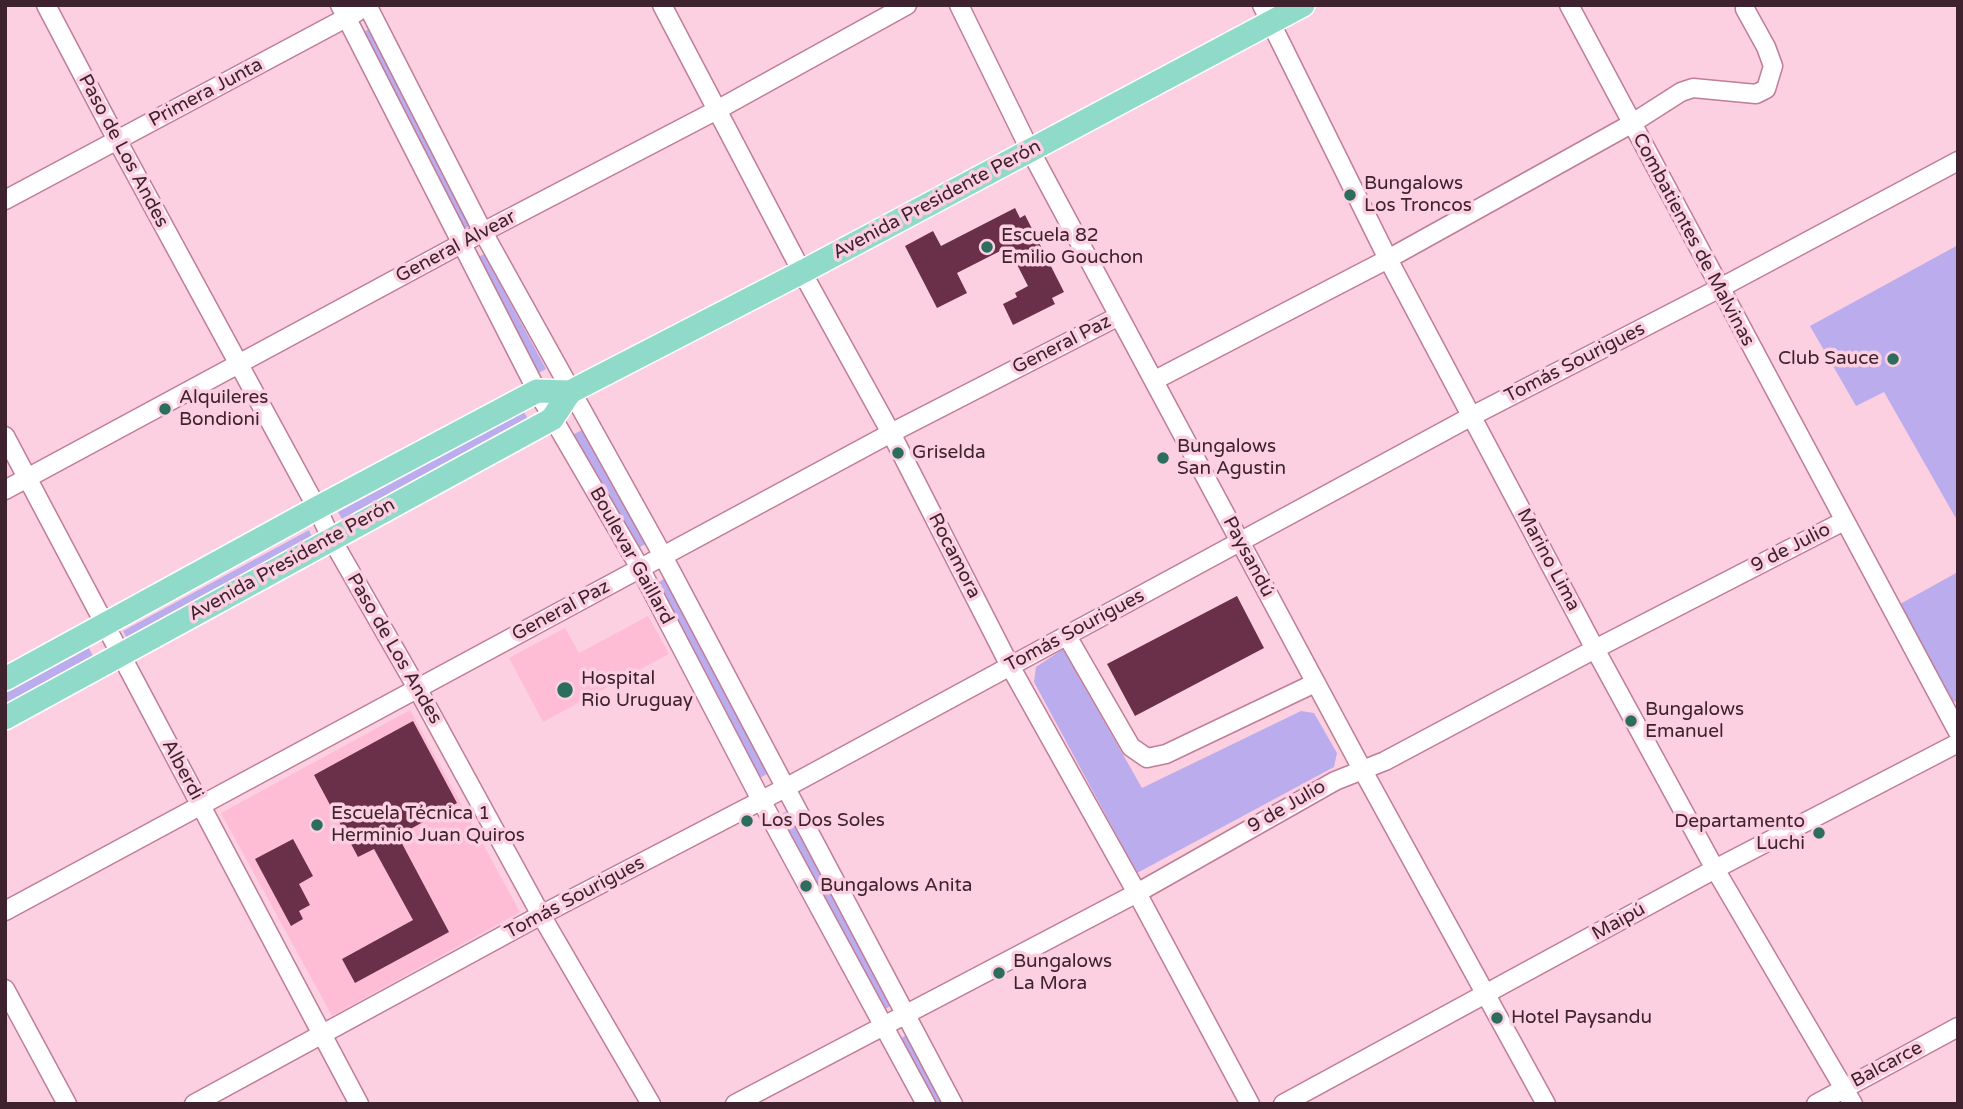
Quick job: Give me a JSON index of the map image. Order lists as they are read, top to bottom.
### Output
{
  "streets": {
    "main road": ["Avenida Presidente Perón"],
    "street": [
      "Primera Junta",
      "Paso de Los Andes",
      "Combatientes de Malvinas",
      "General Alvear",
      "General Paz",
      "Tomás Sourigues",
      "9 de Julio",
      "Boulevar Gaillard",
      "Rocamora",
      "Paysandú",
      "Marino Lima",
      "Alberdi",
      "Maipú",
      "Balcarce"
    ]
  },
  "crossings": [
    ["Primera Junta", "Paso de Los Andes"],
    ["Primera Junta", "Boulevar Gaillard"],
    ["Paso de Los Andes", "Avenida Presidente Perón"],
    ["Paso de Los Andes", "General Alvear"],
    ["Paso de Los Andes", "General Paz"],
    ["Paso de Los Andes", "Tomás Sourigues"],
    ["Avenida Presidente Perón", "Boulevar Gaillard"],
    ["Avenida Presidente Perón", "Rocamora"],
    ["Avenida Presidente Perón", "Paysandú"],
    ["Avenida Presidente Perón", "Marino Lima"],
    ["Avenida Presidente Perón", "Alberdi"],
    ["Combatientes de Malvinas", "Tomás Sourigues"],
    ["Combatientes de Malvinas", "9 de Julio"],
    ["General Alvear", "Boulevar Gaillard"],
    ["General Alvear", "Rocamora"],
    ["General Alvear", "Alberdi"],
    ["General Paz", "Boulevar Gaillard"],
    ["General Paz", "Rocamora"],
    ["General Paz", "Paysandú"],
    ["General Paz", "Alberdi"],
    ["Tomás Sourigues", "Boulevar Gaillard"],
    ["Tomás Sourigues", "Rocamora"],
    ["Tomás Sourigues", "Paysandú"],
    ["Tomás Sourigues", "Marino Lima"],
    ["Tomás Sourigues", "Alberdi"],
    ["9 de Julio", "Boulevar Gaillard"],
    ["9 de Julio", "Rocamora"],
    ["9 de Julio", "Paysandú"],
    ["9 de Julio", "Marino Lima"],
    ["Paysandú", "Maipú"],
    ["Marino Lima", "Maipú"],
    ["Marino Lima", "Balcarce"]
  ],
  "places": [
    "Bungalows Los Troncos",
    "Escuela 82 Emilio Gouchon",
    "Club Sauce",
    "Alquileres Bondioni",
    "Griselda",
    "Bungalows San Agustin",
    "Hospital Rio Uruguay",
    "Bungalows Emanuel",
    "Los Dos Soles",
    "Escuela Técnica 1 Herminio Juan Quiros",
    "Departamento Luchi",
    "Bungalows Anita",
    "Bungalows La Mora",
    "Hotel Paysandu"
  ]
}
